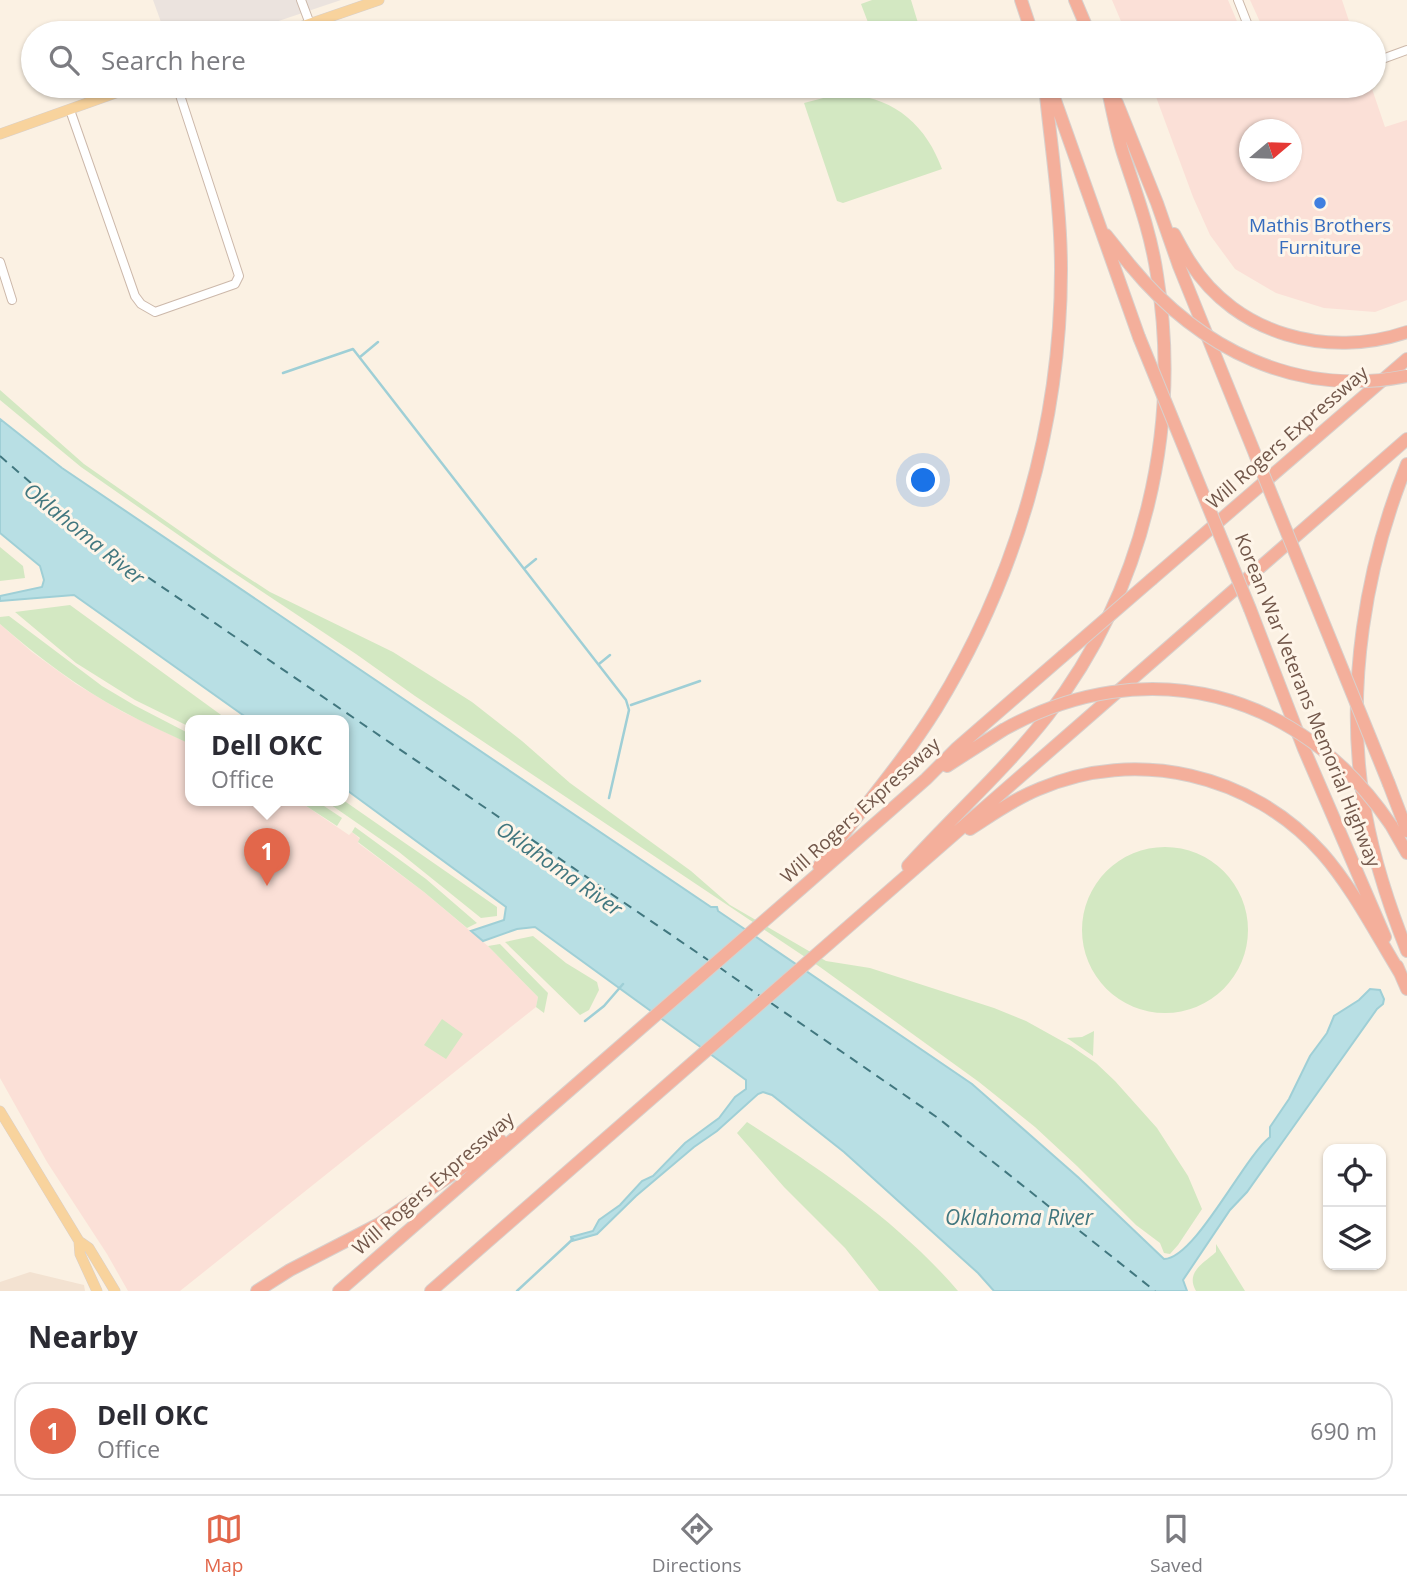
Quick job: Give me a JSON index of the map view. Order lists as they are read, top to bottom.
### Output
{
  "streets": {
    "highway": ["Will Rogers Expressway", "Korean War Veterans Memorial Highway"]
  },
  "water": ["Oklahoma River"],
  "places": ["Mathis Brothers Furniture"],
  "north": "right",
  "page": {
    "search": "Search here",
    "popup": ["Dell OKC", "Office"],
    "pins": "1",
    "heading": "Nearby",
    "list": [
      {
        "mark": "1",
        "name": "Dell OKC",
        "note": "Office",
        "value": "690 m"
      }
    ],
    "nav": ["Map", "Directions", "Saved"]
  }
}
